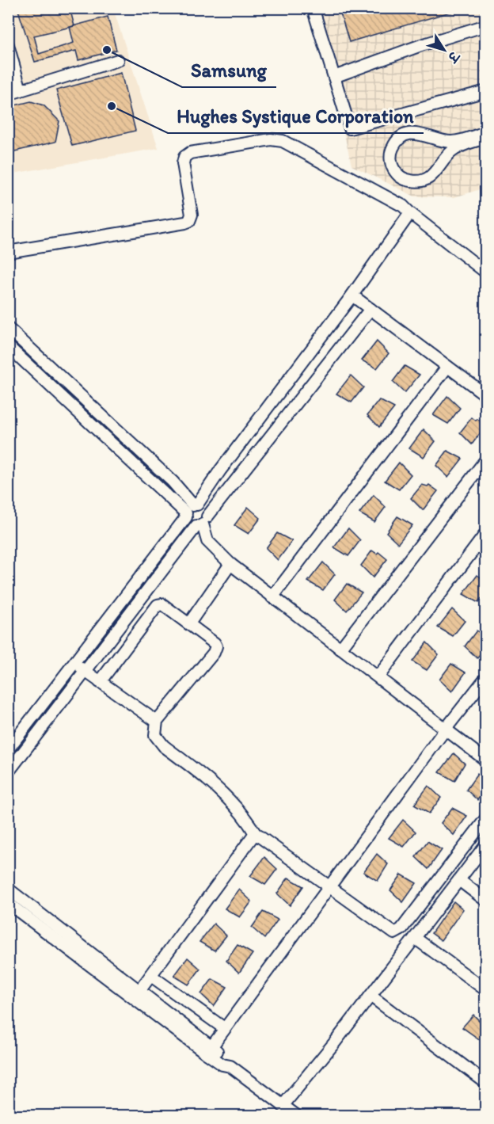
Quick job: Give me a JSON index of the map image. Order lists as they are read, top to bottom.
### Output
{
  "places": ["Samsung", "Hughes Systique Corporation"],
  "north": "bottom right"
}
